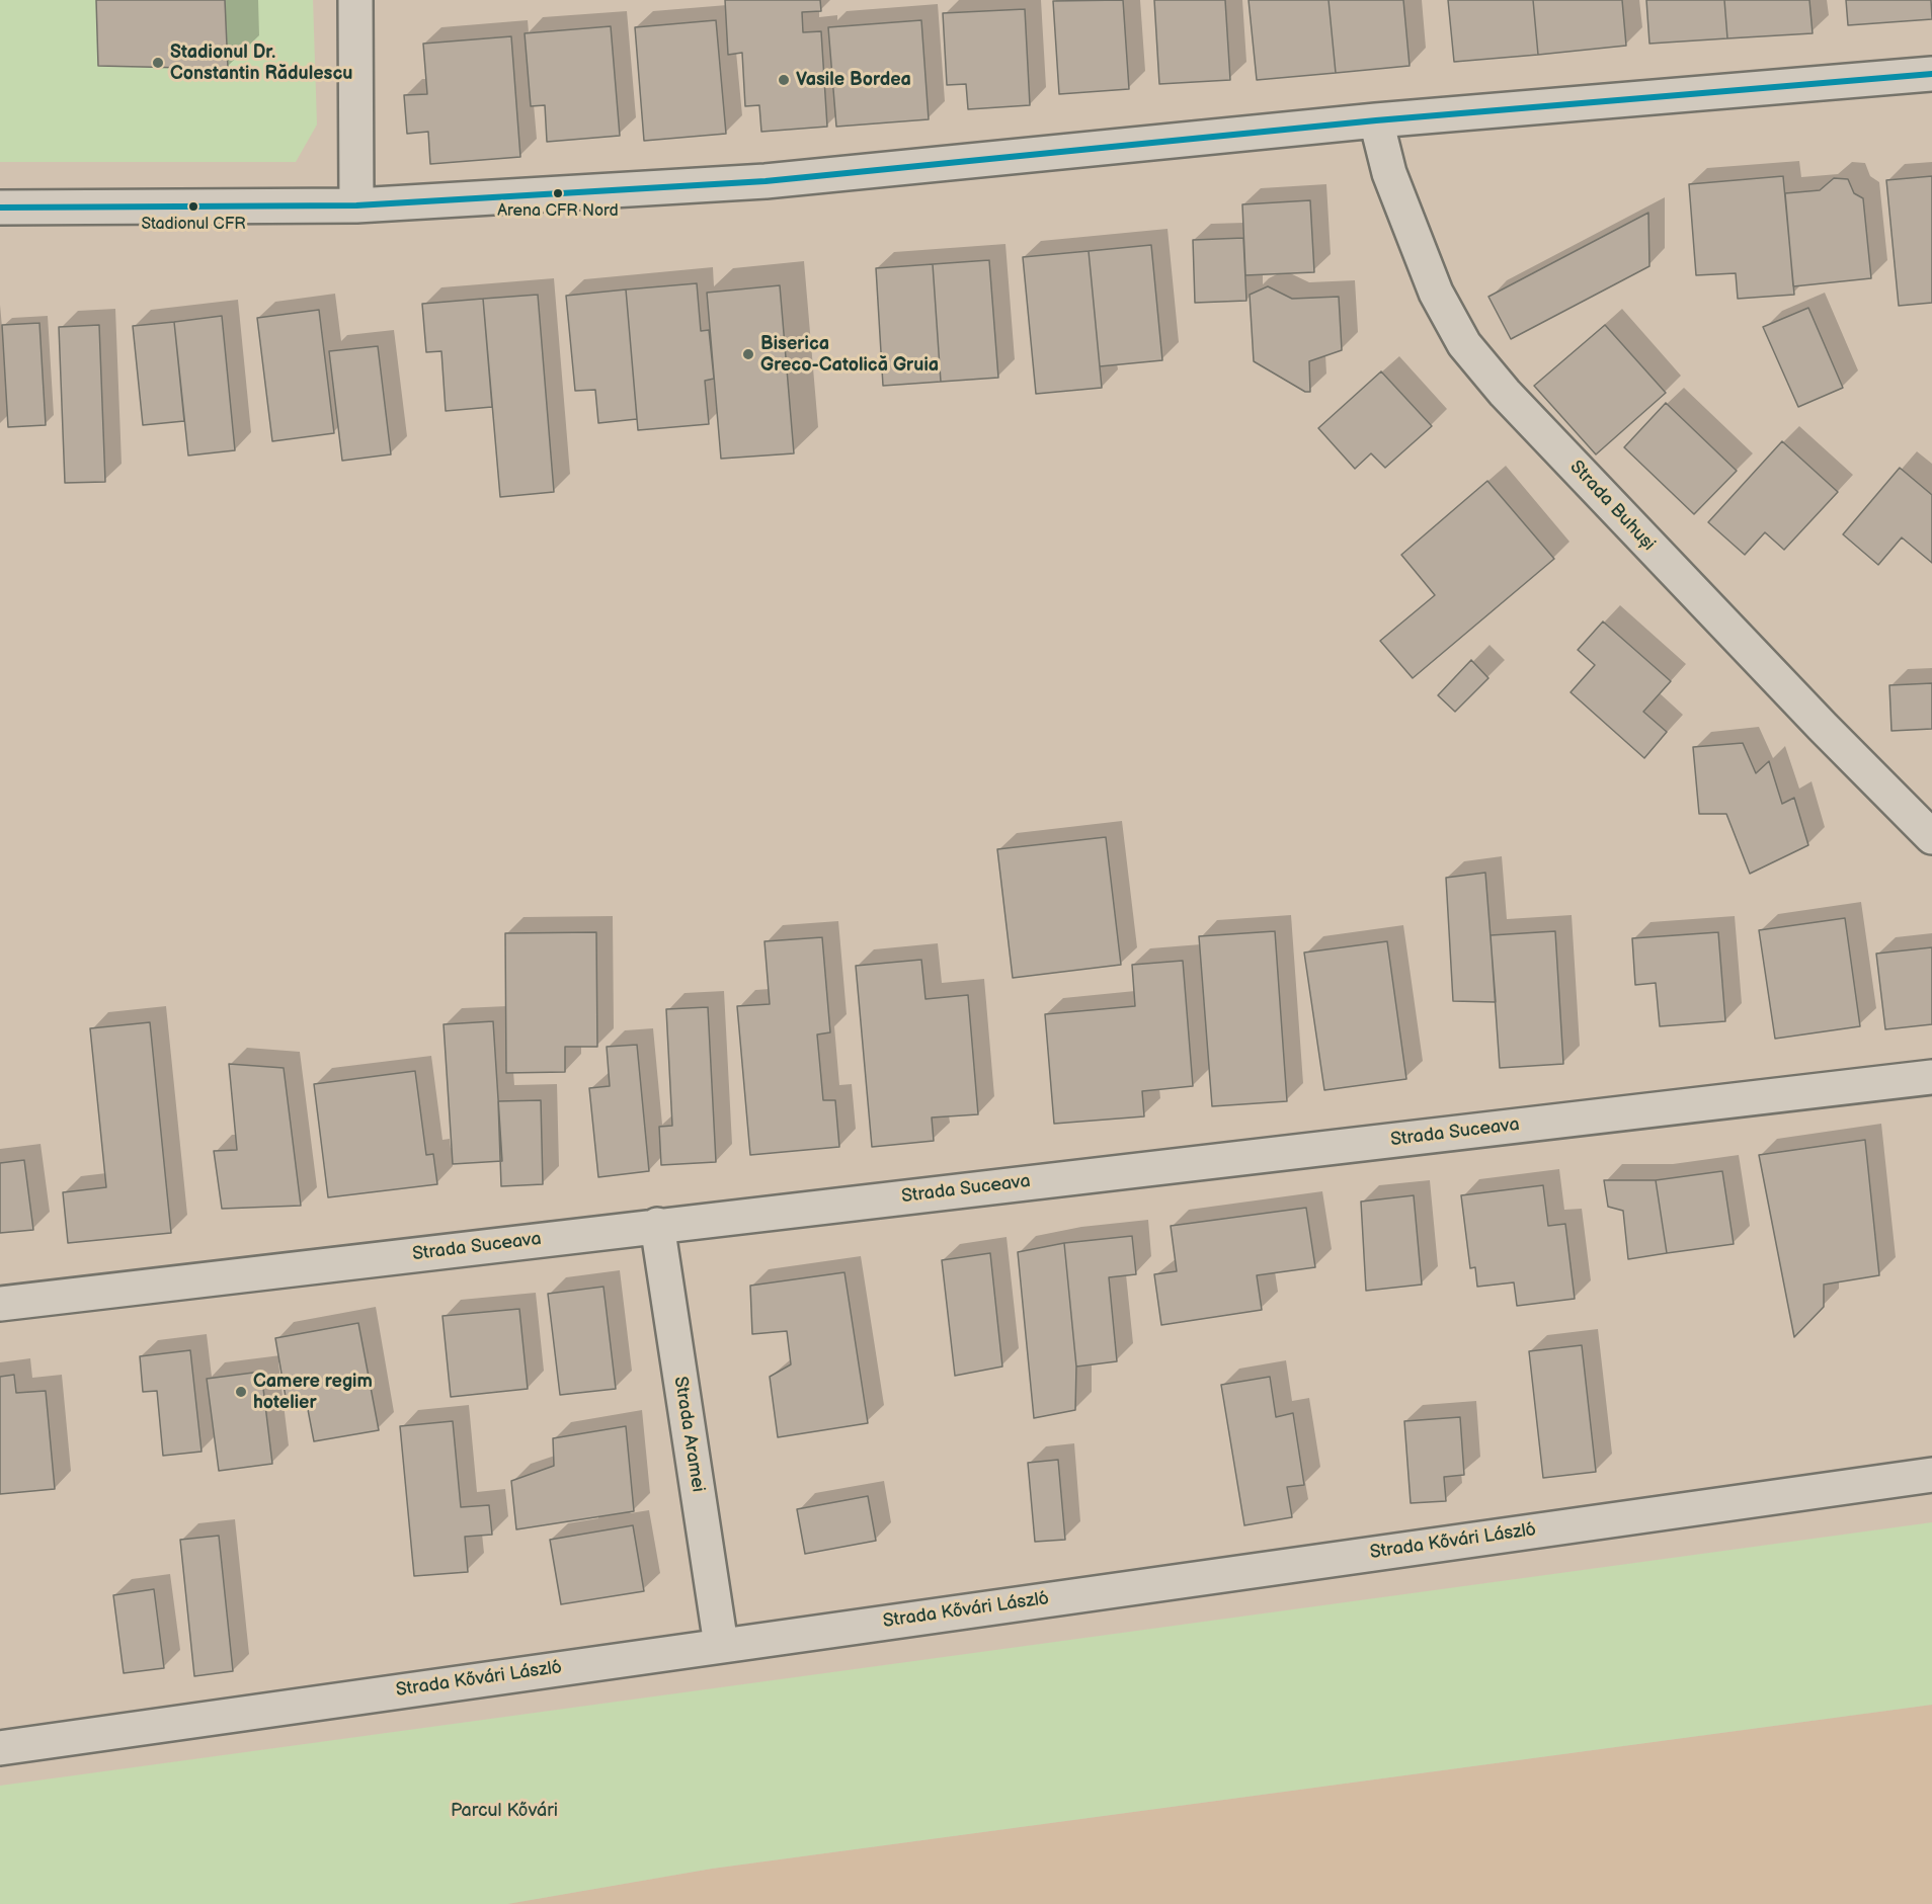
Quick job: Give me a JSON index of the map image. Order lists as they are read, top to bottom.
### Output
{
  "streets": {
    "street": [
      "Strada Buhuși",
      "Strada Suceava",
      "Strada Aramei",
      "Strada Kővári László"
    ]
  },
  "crossings": [
    ["Strada Suceava", "Strada Aramei"],
    ["Strada Aramei", "Strada Kővári László"]
  ],
  "parks": ["Parcul Kővári"],
  "places": [
    "Stadionul Dr. Constantin Rădulescu",
    "Vasile Bordea",
    "Arena CFR Nord",
    "Stadionul CFR",
    "Biserica Greco-Catolică Gruia",
    "Camere regim hotelier"
  ]
}
